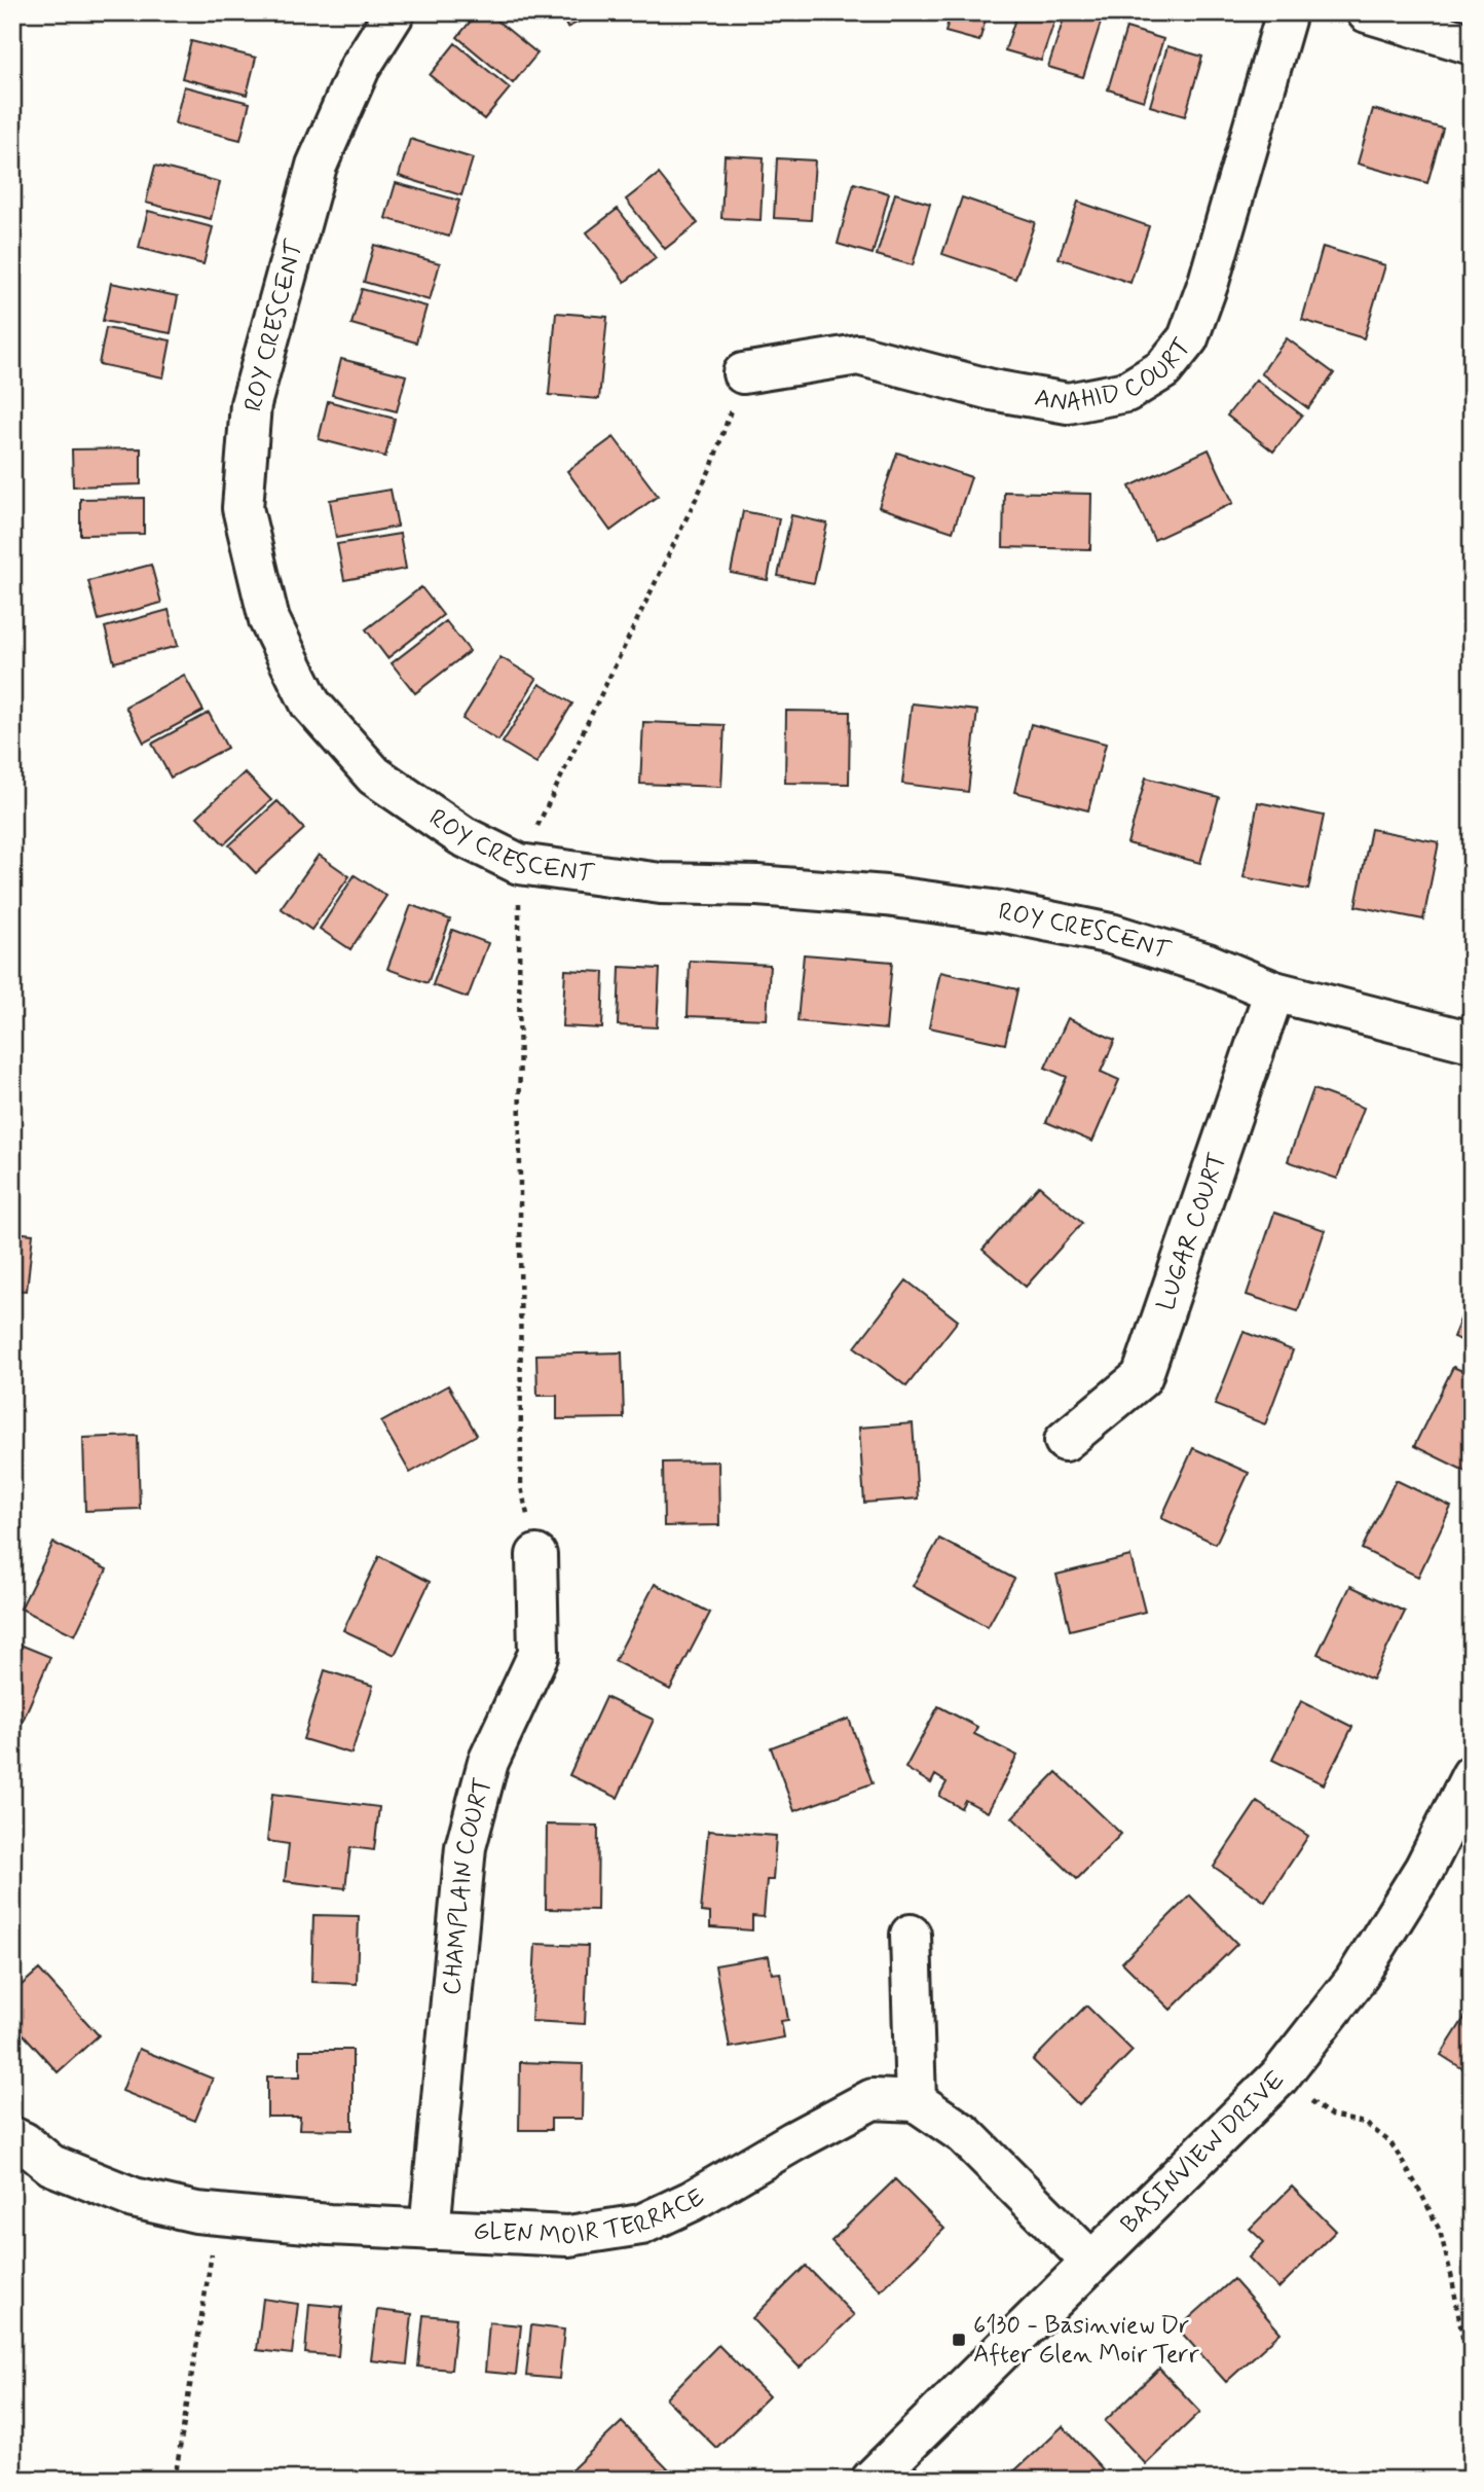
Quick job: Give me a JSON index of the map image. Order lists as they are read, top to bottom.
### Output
{
  "streets": {
    "street": [
      "ROY CRESCENT",
      "ANAHID COURT",
      "LUGAR COURT",
      "CHAMPLAIN COURT",
      "BASINVIEW DRIVE",
      "GLEN MOIR TERRACE"
    ]
  },
  "crossings": [
    ["ROY CRESCENT", "LUGAR COURT"],
    ["CHAMPLAIN COURT", "GLEN MOIR TERRACE"]
  ],
  "places": {
    "transit": ["6130 - Basinview Dr After Glen Moir Terr"]
  }
}
